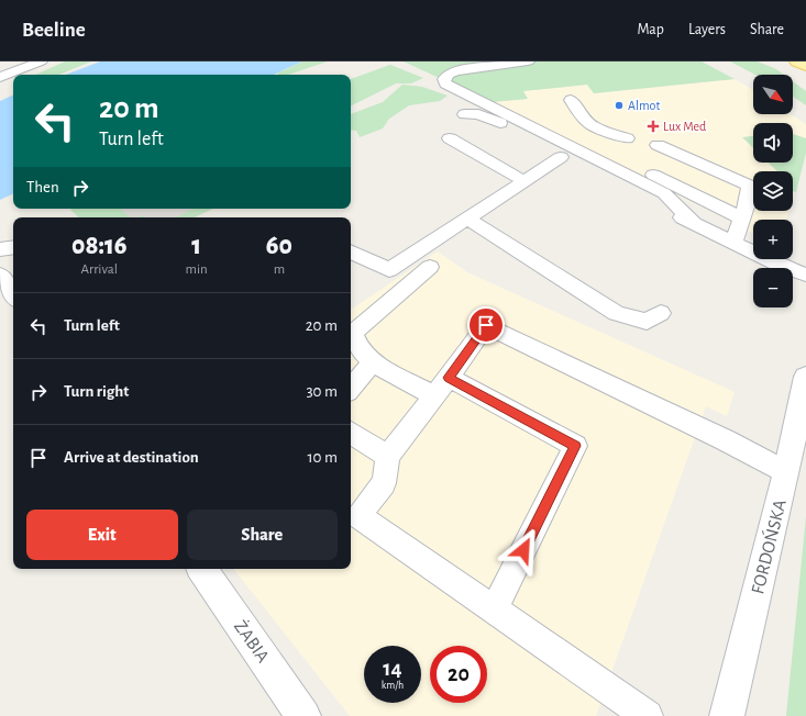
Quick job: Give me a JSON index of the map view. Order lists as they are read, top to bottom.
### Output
{
  "streets": {
    "main road": ["FORDOŃSKA", "ŻABIA"]
  },
  "places": {
    "other": ["Almot"],
    "health": ["Lux Med"]
  },
  "north": "bottom right",
  "page": {
    "header": "Beeline",
    "nav": ["Map", "Layers", "Share"],
    "map_buttons": ["+", "−"],
    "turn": ["20 m", "Turn left"],
    "then": "Then",
    "eta": [
      "08:16",
      "Arrival",
      "1",
      "min",
      "60",
      "m"
    ],
    "list": [
      {
        "name": "Turn left",
        "value": "20 m"
      },
      {
        "name": "Turn right",
        "value": "30 m"
      },
      {
        "name": "Arrive at destination",
        "value": "10 m"
      }
    ],
    "buttons": ["Exit", "Share"],
    "speed": "14 km/h",
    "limit": "20"
  }
}
